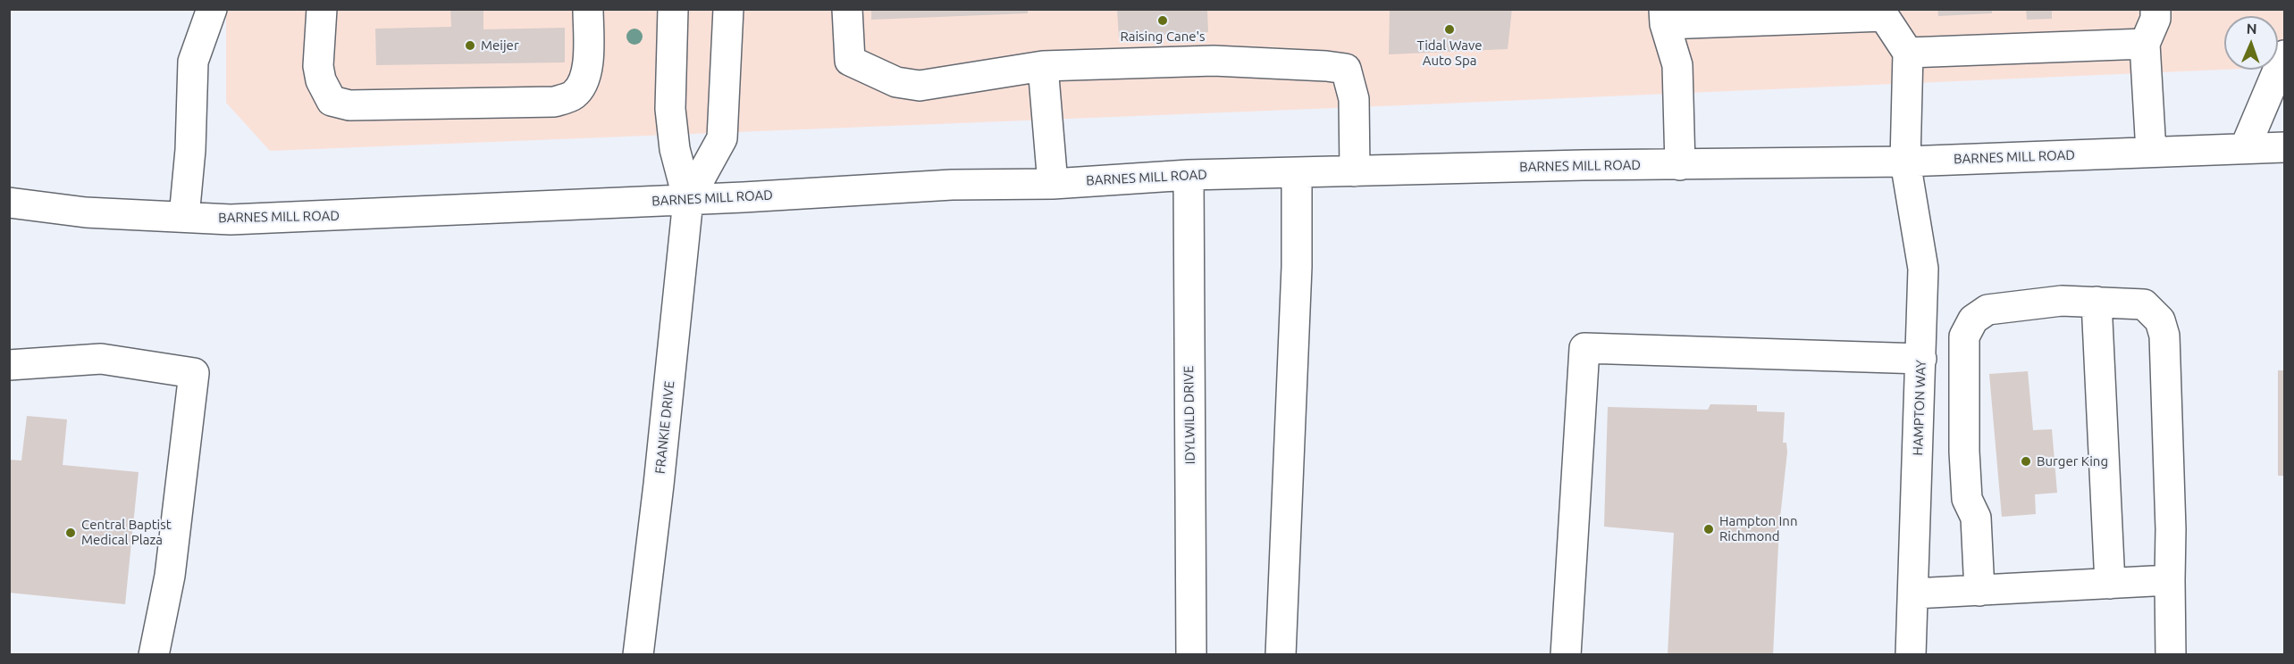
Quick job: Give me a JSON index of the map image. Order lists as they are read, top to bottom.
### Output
{
  "streets": {
    "street": [
      "BARNES MILL ROAD",
      "HAMPTON WAY",
      "IDYLWILD DRIVE",
      "FRANKIE DRIVE"
    ]
  },
  "crossings": [
    ["BARNES MILL ROAD", "HAMPTON WAY"],
    ["BARNES MILL ROAD", "IDYLWILD DRIVE"],
    ["BARNES MILL ROAD", "FRANKIE DRIVE"]
  ],
  "places": [
    "Raising Cane's",
    "Tidal Wave Auto Spa",
    "Meijer",
    "Burger King",
    "Hampton Inn Richmond",
    "Central Baptist Medical Plaza"
  ],
  "north": "top"
}
